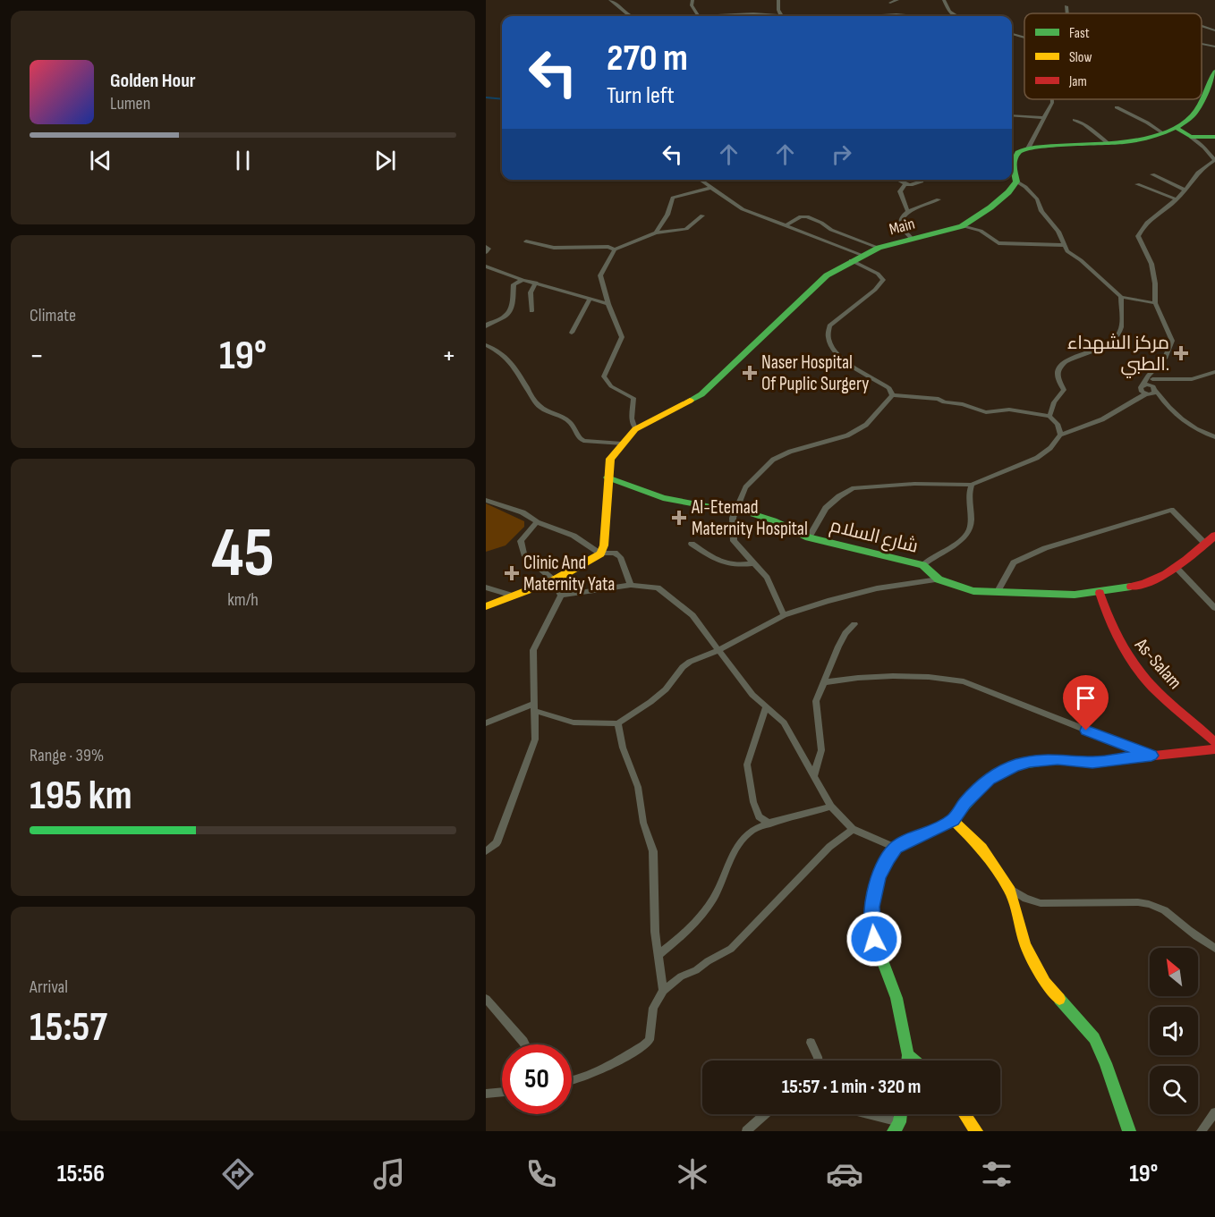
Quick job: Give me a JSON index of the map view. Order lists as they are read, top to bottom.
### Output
{
  "streets": {
    "main road": ["Main", "شارع السلام", "As-Salam"]
  },
  "crossings": [
    ["Main", "شارع السلام"],
    ["شارع السلام", "As-Salam"]
  ],
  "places": {
    "health": [
      "مركز الشهداء الطبي.",
      "Naser Hospital Of Puplic Surgery",
      "Al-Etemad Maternity Hospital",
      "Clinic And Maternity Yata"
    ]
  },
  "legend": ["Fast", "Slow", "Jam"],
  "north": "top left",
  "page": {
    "turn": ["270 m", "Turn left"],
    "song": ["Golden Hour", "Lumen"],
    "tile": [
      "Climate",
      ["45", "km/h"],
      ["Range · 39%", "195 km"],
      ["Arrival", "15:57"]
    ],
    "heat": ["−", "19°", "+"],
    "limit": "50",
    "trip": "15:57 · 1 min · 320 m",
    "tabs": ["15:56", "19°"]
  }
}
